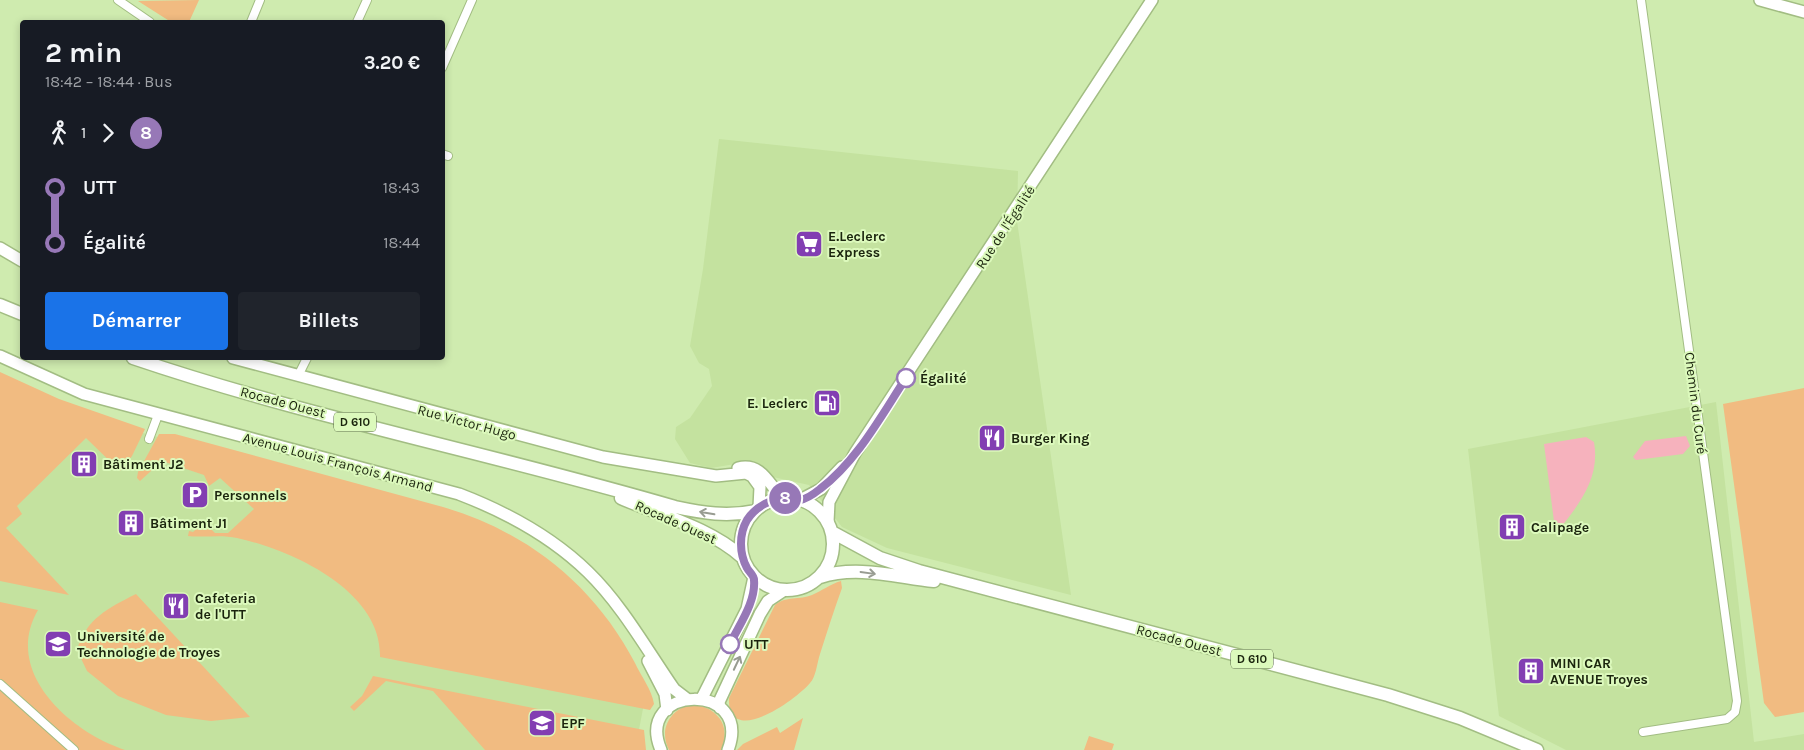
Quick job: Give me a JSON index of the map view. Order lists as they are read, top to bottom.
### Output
{
  "streets": {
    "main road": ["Rocade Ouest", "D 610"],
    "street": [
      "Rue de l'Égalité",
      "Chemin du Curé",
      "Rue Victor Hugo",
      "Avenue Louis François Armand"
    ]
  },
  "crossings": [
    ["Rocade Ouest", "Rue Victor Hugo"]
  ],
  "places": {
    "supermarket": ["E.Leclerc Express"],
    "other": ["Égalité", "UTT"],
    "fuel station": ["E. Leclerc"],
    "restaurant": ["Burger King", "Cafeteria de l'UTT"],
    "building": [
      "Bâtiment J2",
      "Bâtiment J1",
      "Calipage",
      "MINI CAR AVENUE Troyes"
    ],
    "parking": ["Personnels"],
    "school or university": ["Université de Technologie de Troyes", "EPF"]
  },
  "lines": ["bus line 8"],
  "page": {
    "on_map": "8",
    "heading": ["2 min", "18:42 – 18:44 · Bus", "3.20 €"],
    "legs": ["1", "8"],
    "list": [
      {
        "name": "UTT",
        "value": "18:43"
      },
      {
        "name": "Égalité",
        "value": "18:44"
      }
    ],
    "buttons": ["Démarrer", "Billets"]
  }
}
